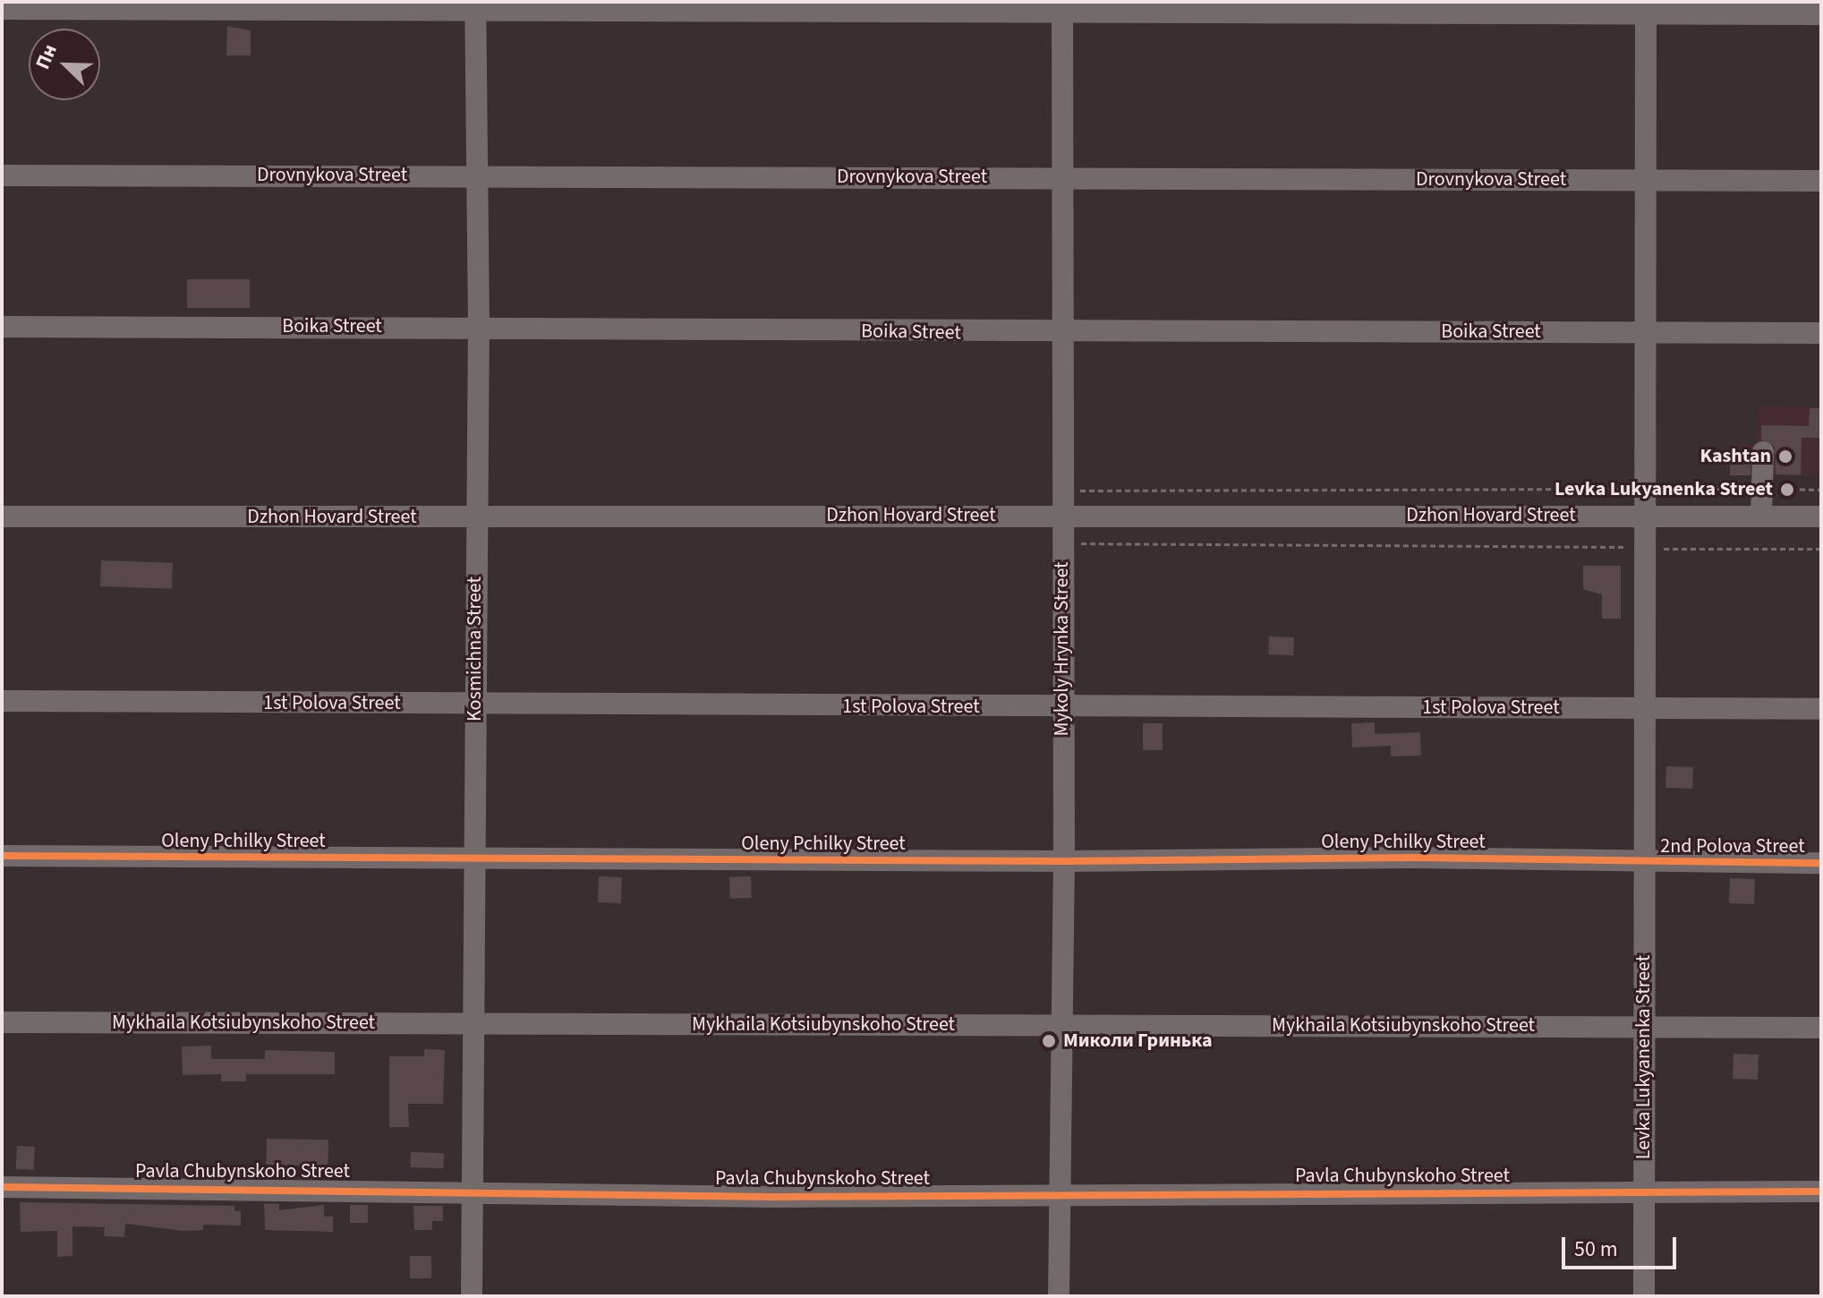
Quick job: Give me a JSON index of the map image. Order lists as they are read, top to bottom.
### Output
{
  "streets": {
    "street": [
      "Drovnykova Street",
      "Boika Street",
      "Dzhon Hovard Street",
      "Kosmichna Street",
      "Mykoly Hrynka Street",
      "1st Polova Street",
      "Oleny Pchilky Street",
      "2nd Polova Street",
      "Mykhaila Kotsiubynskoho Street",
      "Levka Lukyanenka Street",
      "Pavla Chubynskoho Street"
    ]
  },
  "crossings": [
    ["Drovnykova Street", "Kosmichna Street"],
    ["Drovnykova Street", "Mykoly Hrynka Street"],
    ["Drovnykova Street", "Levka Lukyanenka Street"],
    ["Boika Street", "Kosmichna Street"],
    ["Boika Street", "Mykoly Hrynka Street"],
    ["Boika Street", "Levka Lukyanenka Street"],
    ["Dzhon Hovard Street", "Kosmichna Street"],
    ["Dzhon Hovard Street", "Mykoly Hrynka Street"],
    ["Dzhon Hovard Street", "Levka Lukyanenka Street"],
    ["Kosmichna Street", "1st Polova Street"],
    ["Kosmichna Street", "Oleny Pchilky Street"],
    ["Kosmichna Street", "Mykhaila Kotsiubynskoho Street"],
    ["Kosmichna Street", "Pavla Chubynskoho Street"],
    ["Mykoly Hrynka Street", "1st Polova Street"],
    ["Mykoly Hrynka Street", "Oleny Pchilky Street"],
    ["Mykoly Hrynka Street", "Mykhaila Kotsiubynskoho Street"],
    ["Mykoly Hrynka Street", "Pavla Chubynskoho Street"],
    ["1st Polova Street", "Levka Lukyanenka Street"],
    ["Oleny Pchilky Street", "2nd Polova Street"],
    ["Oleny Pchilky Street", "Levka Lukyanenka Street"],
    ["2nd Polova Street", "Levka Lukyanenka Street"],
    ["Mykhaila Kotsiubynskoho Street", "Levka Lukyanenka Street"],
    ["Levka Lukyanenka Street", "Pavla Chubynskoho Street"]
  ],
  "places": ["Kashtan", "Levka Lukyanenka Street", "Миколи Гринька"],
  "scale_bar": "50 m",
  "north": "top left"
}
